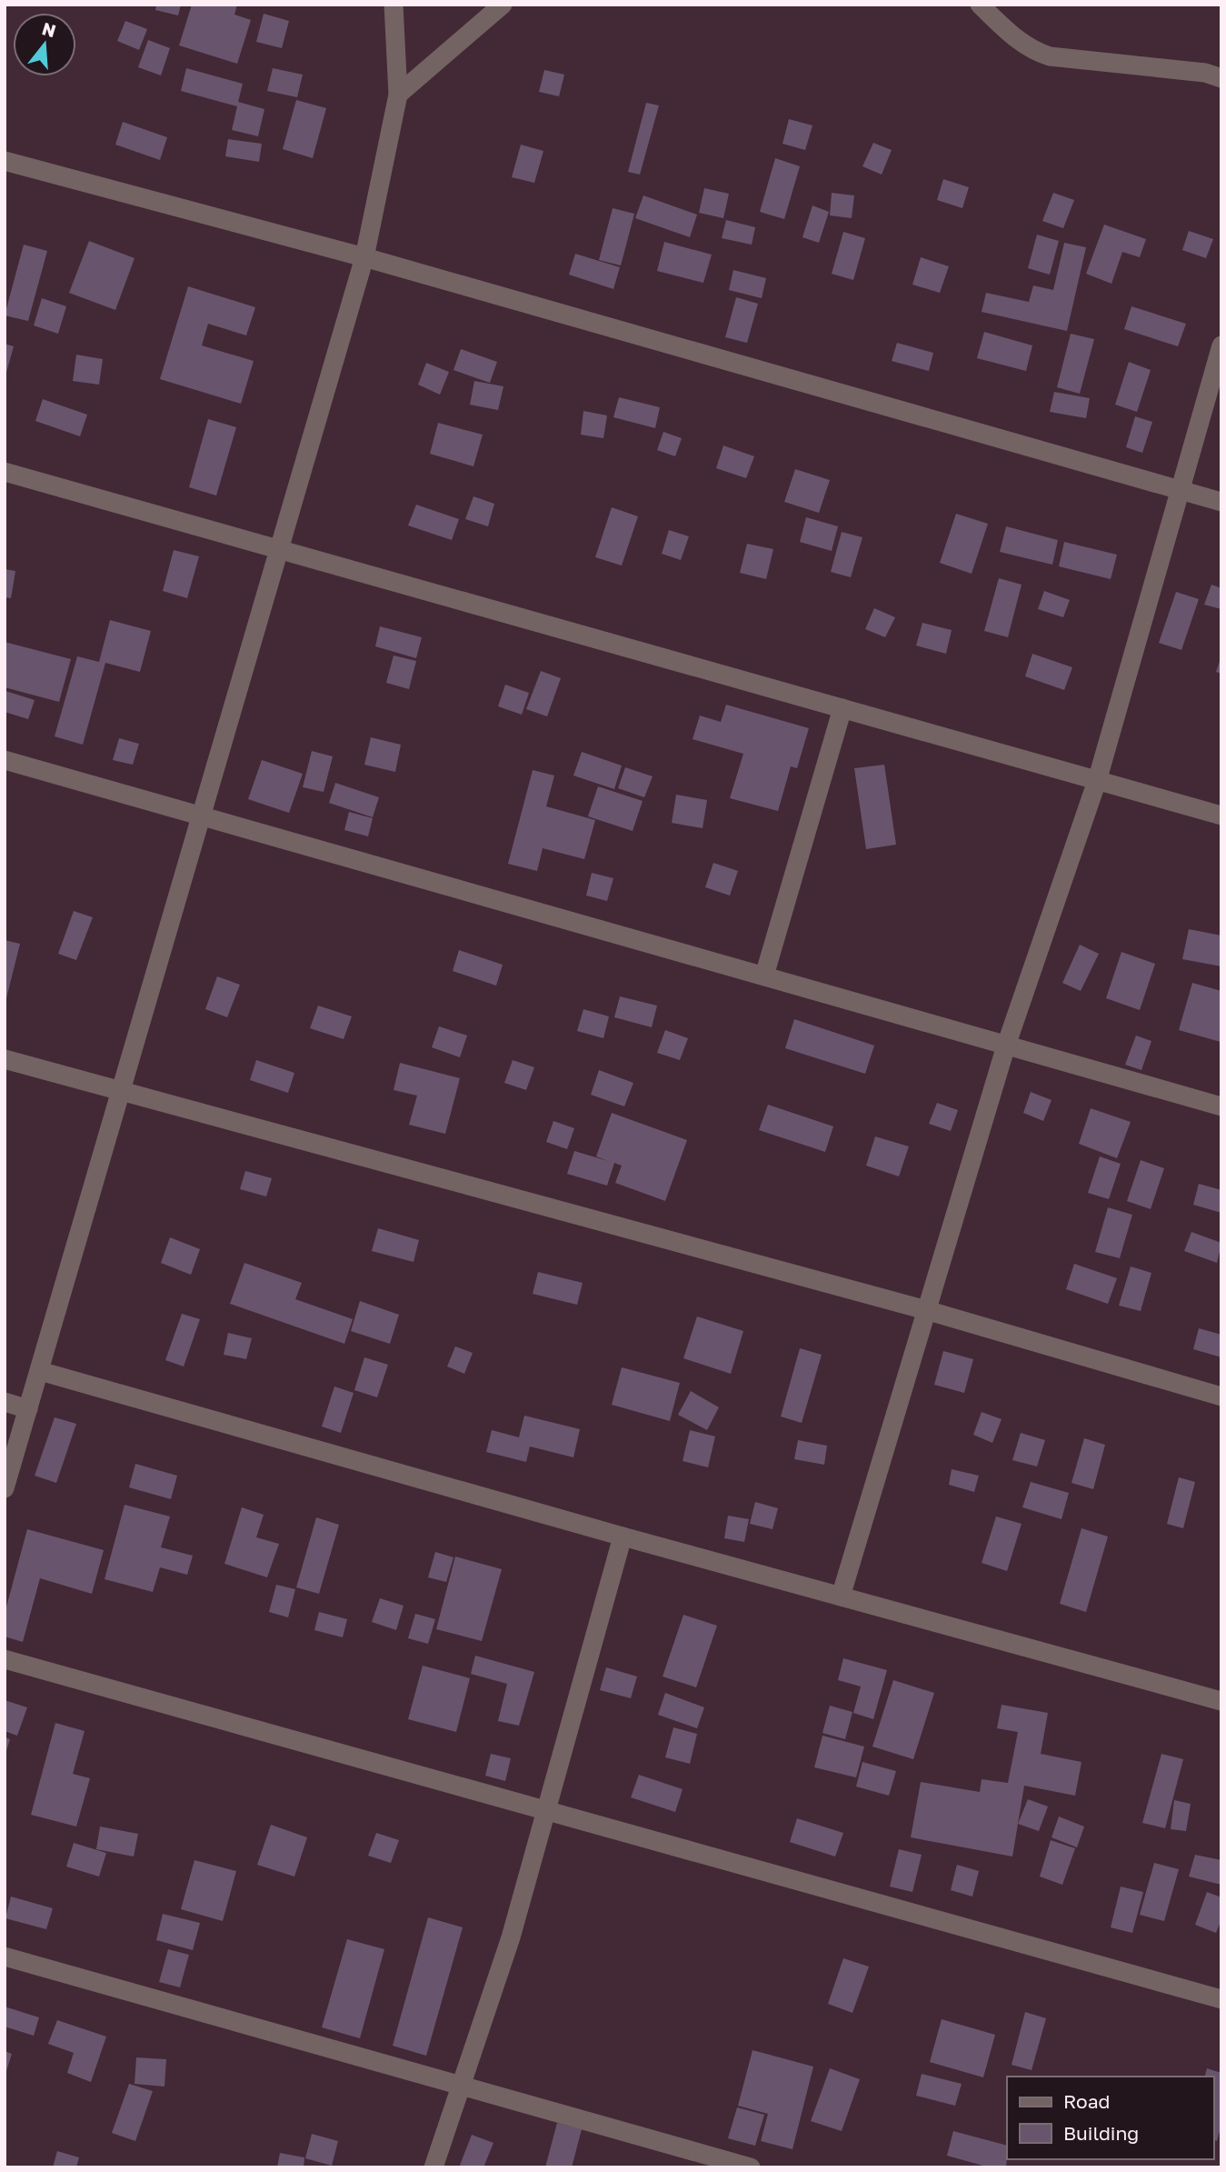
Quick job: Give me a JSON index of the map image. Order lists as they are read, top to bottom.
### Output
{
  "legend": ["Road", "Building"],
  "north": "top"
}
